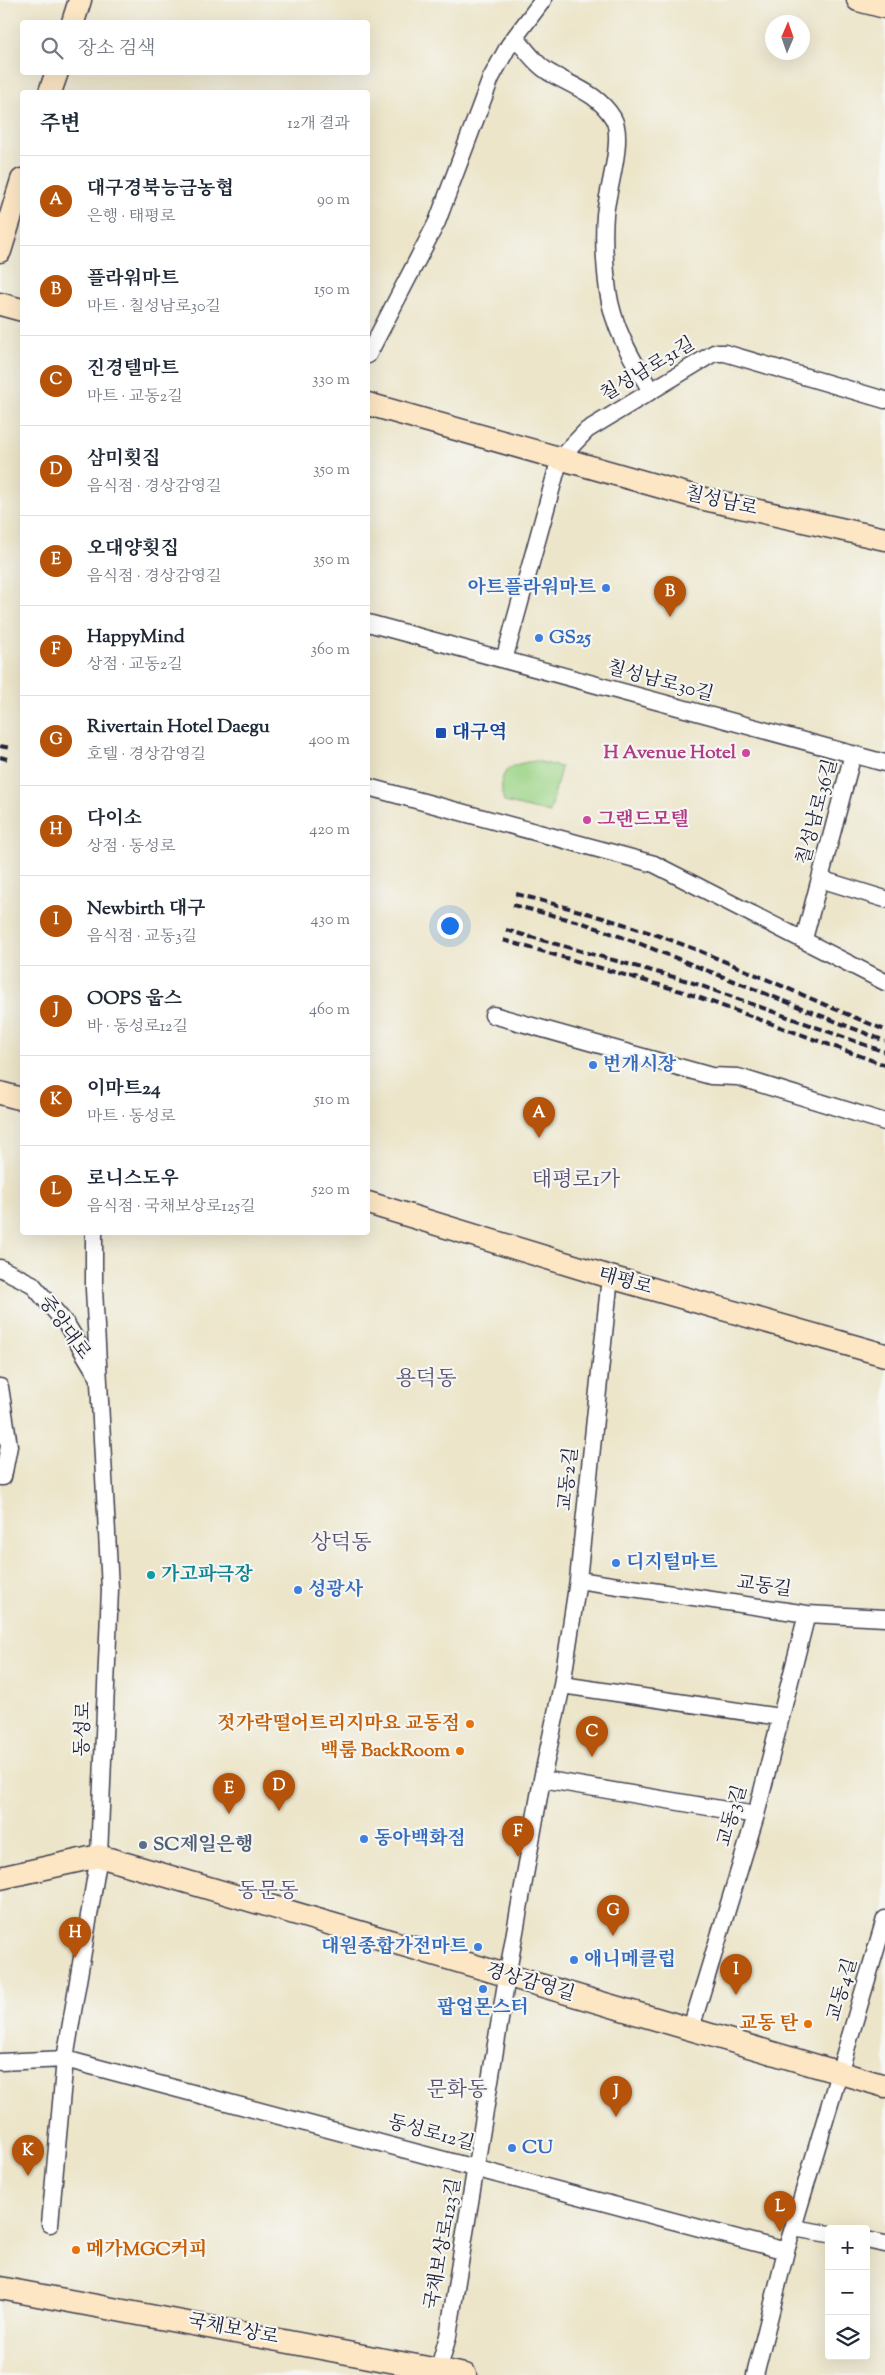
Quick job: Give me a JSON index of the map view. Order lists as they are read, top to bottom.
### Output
{
  "streets": {
    "street": [
      "칠성남로31길",
      "칠성남로",
      "칠성남로30길",
      "칠성남로36길",
      "태평로",
      "중앙대로",
      "교동2길",
      "교동길",
      "동성로",
      "교동3길",
      "경상감영길",
      "교동4길",
      "동성로12길",
      "국채보상로123길",
      "국채보상로"
    ]
  },
  "crossings": [
    ["칠성남로31길", "칠성남로"],
    ["칠성남로30길", "칠성남로36길"],
    ["태평로", "교동2길"],
    ["중앙대로", "동성로"],
    ["교동2길", "교동길"],
    ["교동2길", "경상감영길"],
    ["교동2길", "국채보상로123길"],
    ["교동길", "교동3길"],
    ["동성로", "경상감영길"],
    ["동성로", "동성로12길"],
    ["교동3길", "경상감영길"],
    ["경상감영길", "교동4길"],
    ["경상감영길", "국채보상로123길"],
    ["교동4길", "동성로12길"],
    ["동성로12길", "국채보상로123길"],
    ["국채보상로123길", "국채보상로"]
  ],
  "districts": [
    "태평로1가",
    "용덕동",
    "상덕동",
    "동문동",
    "문화동"
  ],
  "places": {
    "other": [
      "아트플라워마트",
      "GS25",
      "H Avenue Hotel",
      "그랜드모텔",
      "번개시장",
      "디지털마트",
      "가고파극장",
      "성광사",
      "젓가락떨어트리지마요 교동점",
      "백룸 BackRoom",
      "동아백화점",
      "SC제일은행",
      "대원종합가전마트",
      "애니메클럽",
      "팝업몬스터",
      "교동 탄",
      "CU",
      "메가MGC커피"
    ],
    "transit": ["대구역"]
  },
  "north": "top",
  "page": {
    "search": "장소 검색",
    "heading": ["주변", "12개 결과"],
    "list": [
      {
        "mark": "A",
        "name": "대구경북능금농협",
        "note": "은행 · 태평로",
        "value": "90 m"
      },
      {
        "mark": "B",
        "name": "플라워마트",
        "note": "마트 · 칠성남로30길",
        "value": "150 m"
      },
      {
        "mark": "C",
        "name": "진경텔마트",
        "note": "마트 · 교동2길",
        "value": "330 m"
      },
      {
        "mark": "D",
        "name": "삼미횟집",
        "note": "음식점 · 경상감영길",
        "value": "350 m"
      },
      {
        "mark": "E",
        "name": "오대양횟집",
        "note": "음식점 · 경상감영길",
        "value": "350 m"
      },
      {
        "mark": "F",
        "name": "HappyMind",
        "note": "상점 · 교동2길",
        "value": "360 m"
      },
      {
        "mark": "G",
        "name": "Rivertain Hotel Daegu",
        "note": "호텔 · 경상감영길",
        "value": "400 m"
      },
      {
        "mark": "H",
        "name": "다이소",
        "note": "상점 · 동성로",
        "value": "420 m"
      },
      {
        "mark": "I",
        "name": "Newbirth 대구",
        "note": "음식점 · 교동3길",
        "value": "430 m"
      },
      {
        "mark": "J",
        "name": "OOPS 웁스",
        "note": "바 · 동성로12길",
        "value": "460 m"
      },
      {
        "mark": "K",
        "name": "이마트24",
        "note": "마트 · 동성로",
        "value": "510 m"
      },
      {
        "mark": "L",
        "name": "로니스도우",
        "note": "음식점 · 국채보상로125길",
        "value": "520 m"
      }
    ],
    "pins": [
      "B",
      "A",
      "C",
      "D",
      "E",
      "F",
      "G",
      "H",
      "I",
      "J",
      "K",
      "L"
    ],
    "map_buttons": ["+", "−"]
  }
}
